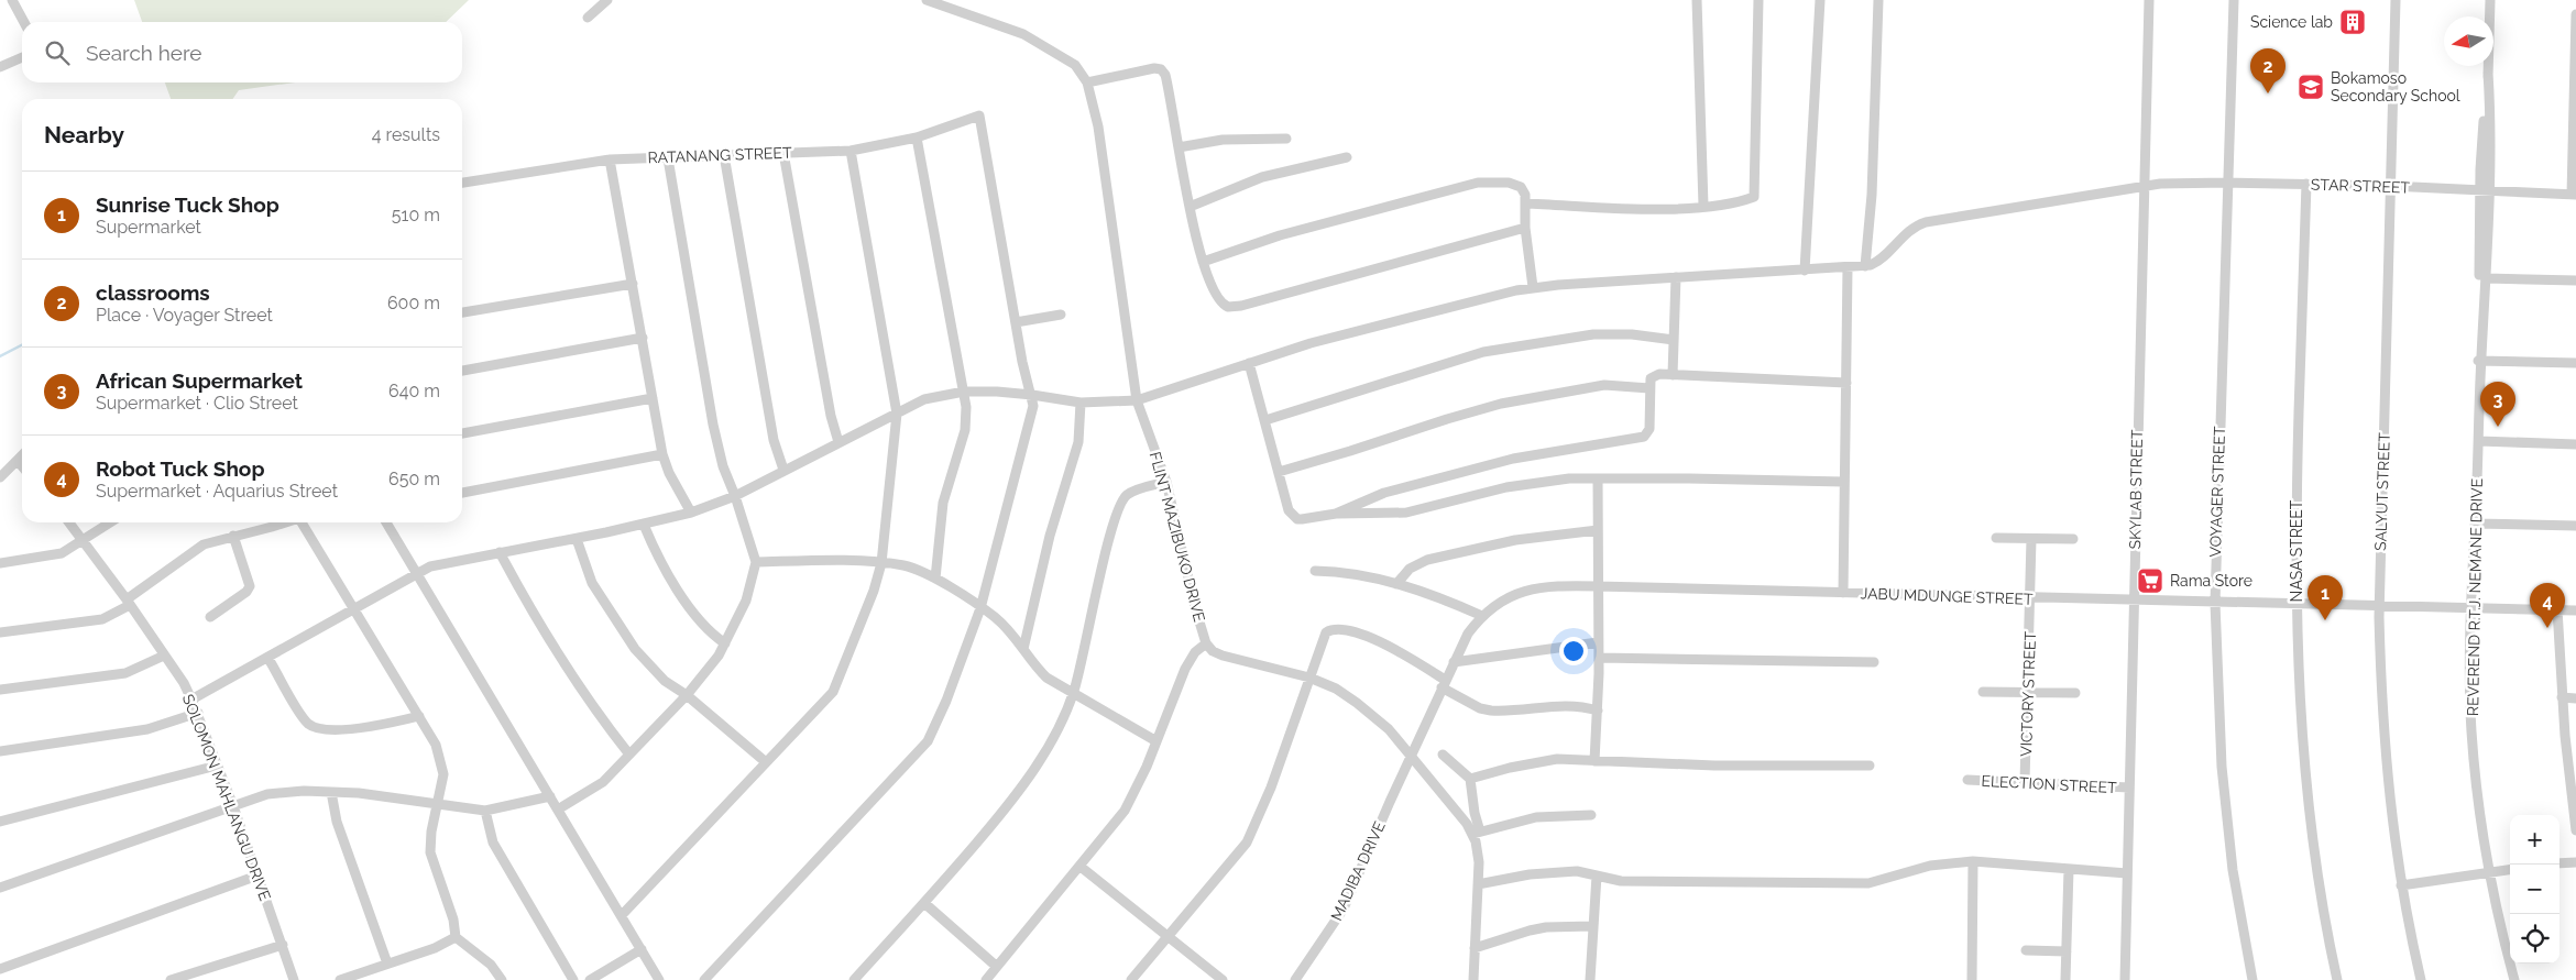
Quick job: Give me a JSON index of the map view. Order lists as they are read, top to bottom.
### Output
{
  "streets": {
    "street": [
      "RATANANG STREET",
      "STAR STREET",
      "SKYLAB STREET",
      "VOYAGER STREET",
      "SALYUT STREET",
      "FLINT MAZIBUKO DRIVE",
      "NASA STREET",
      "JABU MDUNGE STREET",
      "REVEREND R.T.J. NEMANE DRIVE",
      "VICTORY STREET",
      "ELECTION STREET",
      "SOLOMON MAHLANGU DRIVE",
      "MADIBA DRIVE"
    ]
  },
  "crossings": [
    ["STAR STREET", "SKYLAB STREET"],
    ["STAR STREET", "VOYAGER STREET"],
    ["STAR STREET", "SALYUT STREET"],
    ["STAR STREET", "NASA STREET"],
    ["STAR STREET", "REVEREND R.T.J. NEMANE DRIVE"],
    ["SKYLAB STREET", "JABU MDUNGE STREET"],
    ["SKYLAB STREET", "ELECTION STREET"],
    ["VOYAGER STREET", "JABU MDUNGE STREET"],
    ["SALYUT STREET", "JABU MDUNGE STREET"],
    ["NASA STREET", "JABU MDUNGE STREET"],
    ["JABU MDUNGE STREET", "REVEREND R.T.J. NEMANE DRIVE"],
    ["JABU MDUNGE STREET", "VICTORY STREET"],
    ["JABU MDUNGE STREET", "MADIBA DRIVE"],
    ["VICTORY STREET", "ELECTION STREET"]
  ],
  "places": {
    "building": ["Science lab"],
    "school or university": ["Bokamoso Secondary School"],
    "supermarket": ["Rama Store"]
  },
  "north": "left",
  "page": {
    "search": "Search here",
    "pins": [
      "2",
      "3",
      "1",
      "4"
    ],
    "heading": ["Nearby", "4 results"],
    "list": [
      {
        "mark": "1",
        "name": "Sunrise Tuck Shop",
        "note": "Supermarket",
        "value": "510 m"
      },
      {
        "mark": "2",
        "name": "classrooms",
        "note": "Place · Voyager Street",
        "value": "600 m"
      },
      {
        "mark": "3",
        "name": "African Supermarket",
        "note": "Supermarket · Clio Street",
        "value": "640 m"
      },
      {
        "mark": "4",
        "name": "Robot Tuck Shop",
        "note": "Supermarket · Aquarius Street",
        "value": "650 m"
      }
    ],
    "map_buttons": ["+", "−"]
  }
}
